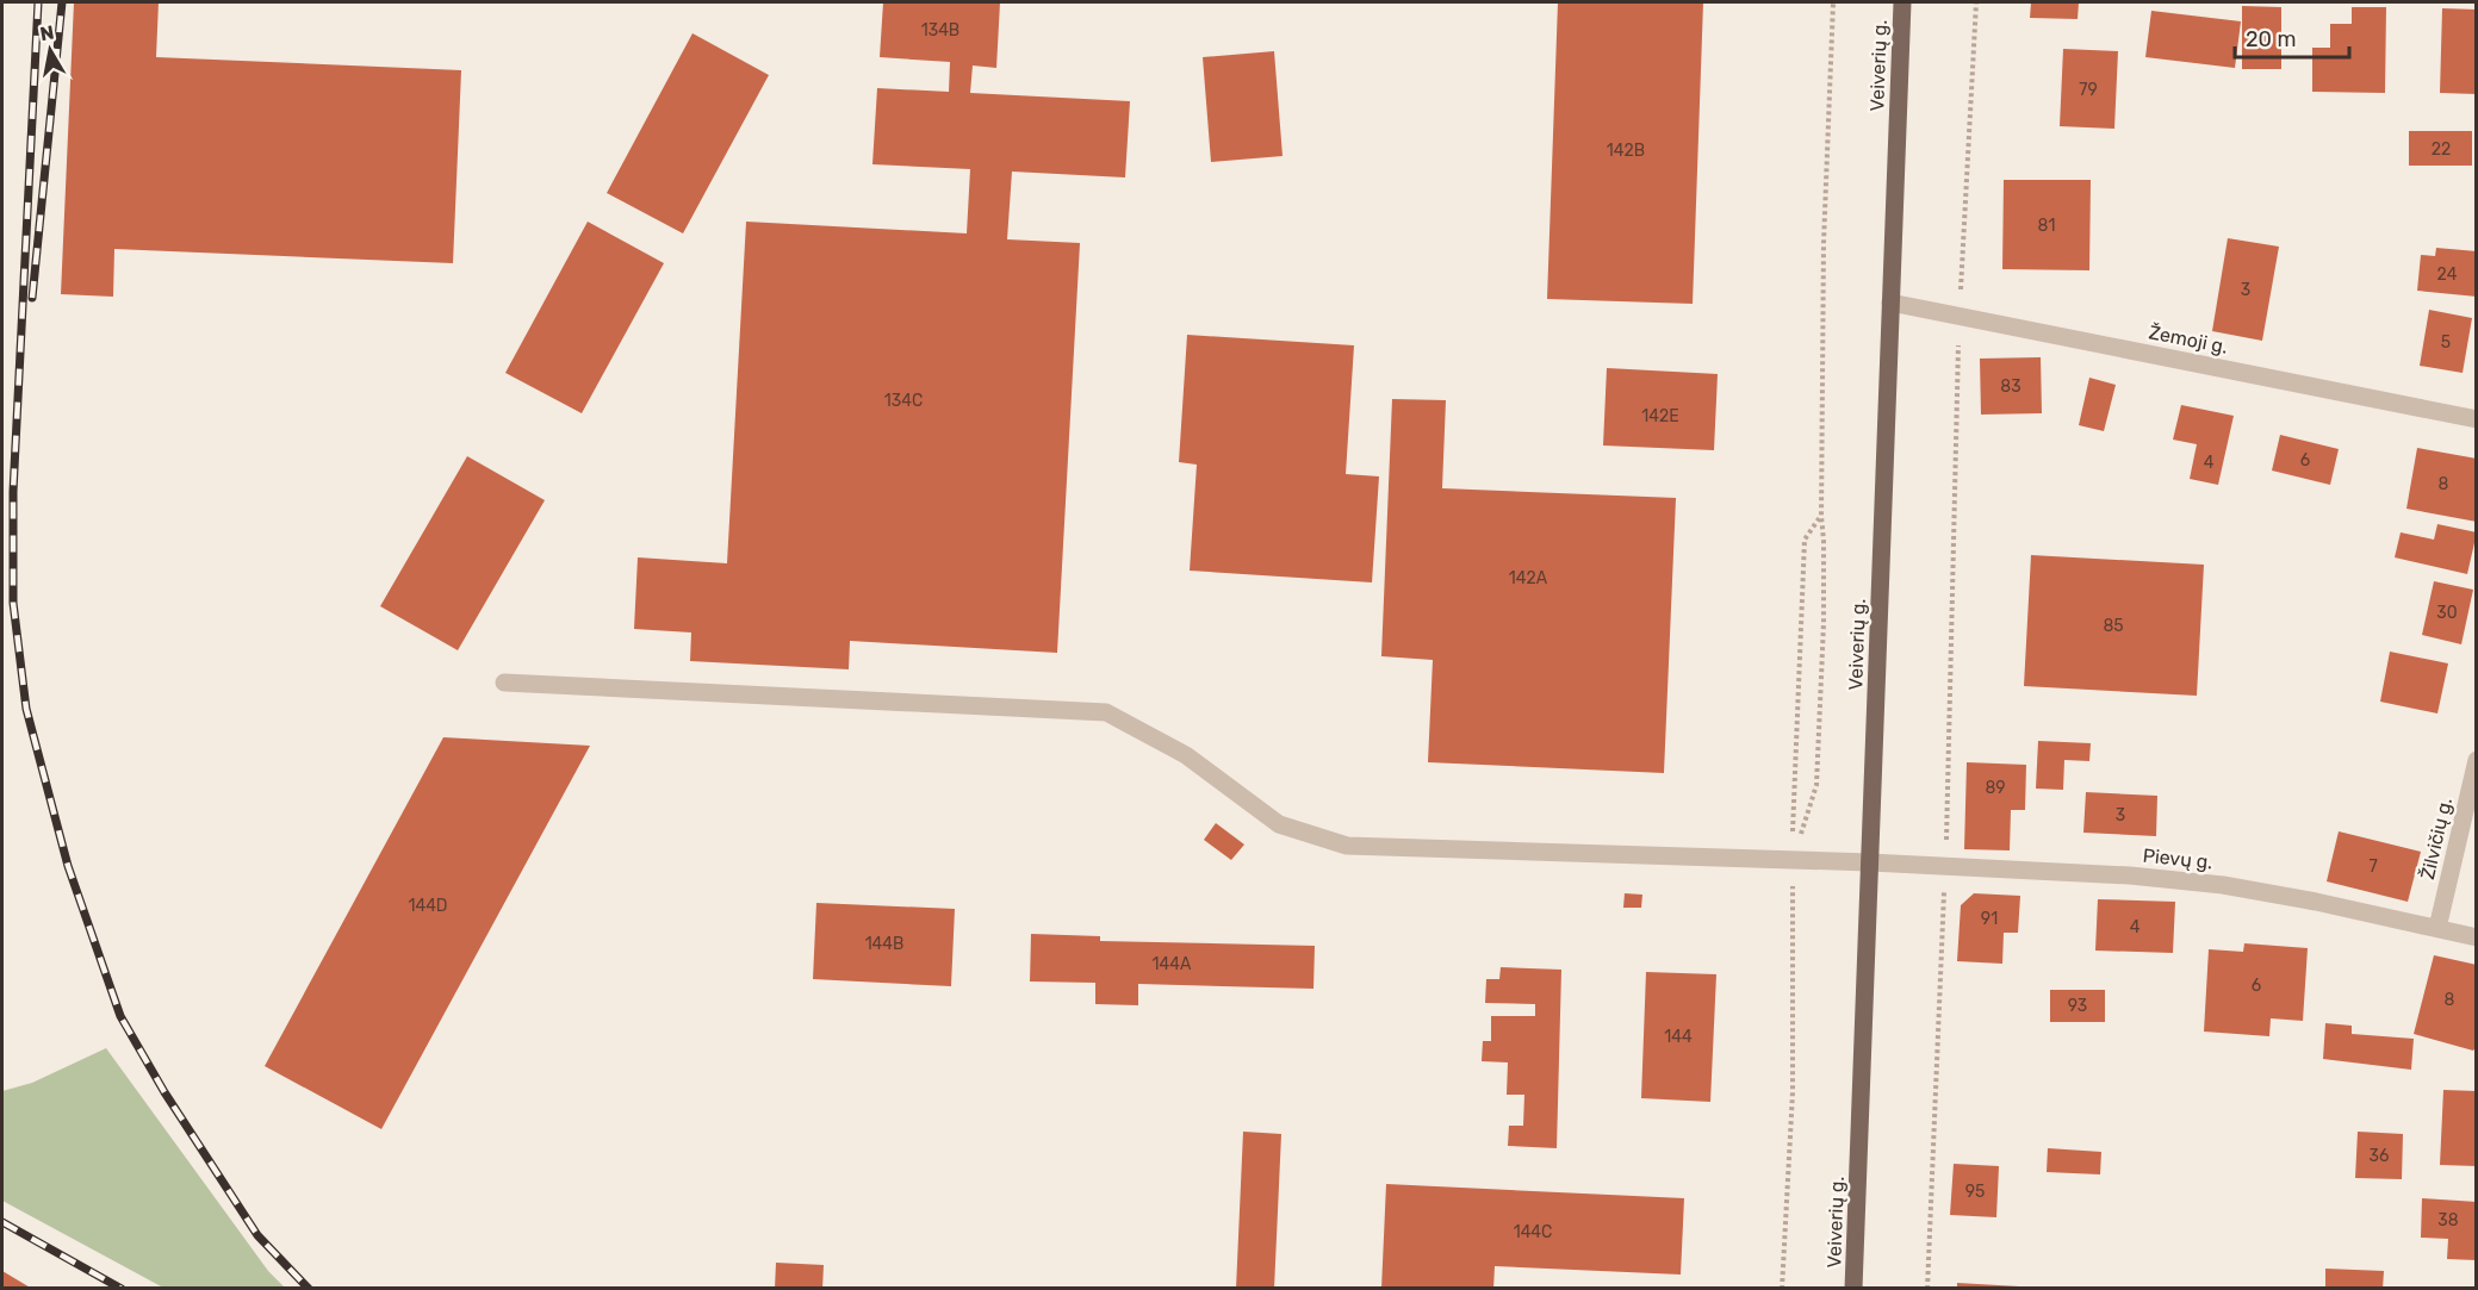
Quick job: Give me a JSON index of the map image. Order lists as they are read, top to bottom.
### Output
{
  "streets": {
    "main road": ["Veiverių g."],
    "street": ["Žemoji g.", "Žilvičių g.", "Pievų g."]
  },
  "crossings": [
    ["Veiverių g.", "Žemoji g."],
    ["Veiverių g.", "Pievų g."],
    ["Žilvičių g.", "Pievų g."]
  ],
  "house_numbers": [
    "134B",
    "79",
    "22",
    "142B",
    "81",
    "24",
    "3",
    "5",
    "83",
    "134C",
    "142E",
    "6",
    "4",
    "8",
    "142A",
    "30",
    "85",
    "89",
    "3",
    "7",
    "144D",
    "91",
    "4",
    "144B",
    "144A",
    "6",
    "8",
    "93",
    "144",
    "36",
    "95",
    "38",
    "144C"
  ],
  "scale_bar": "20 m",
  "north": "top"
}
